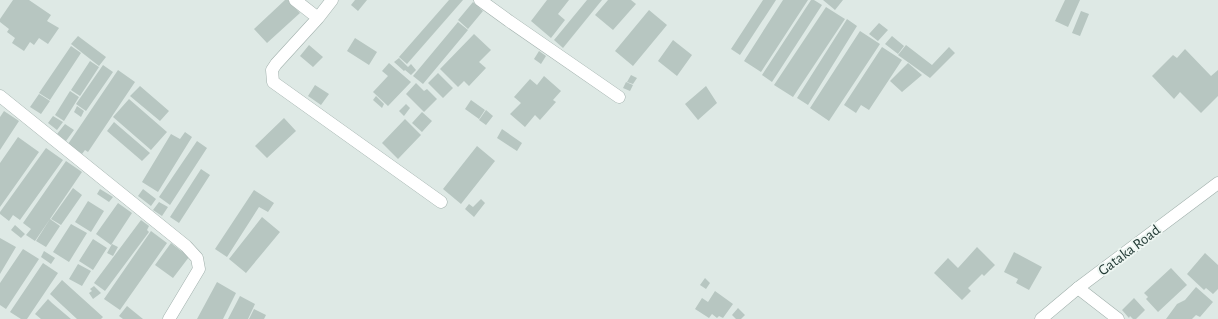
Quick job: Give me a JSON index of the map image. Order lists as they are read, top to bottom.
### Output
{
  "streets": {
    "street": ["Gataka Road"]
  }
}
